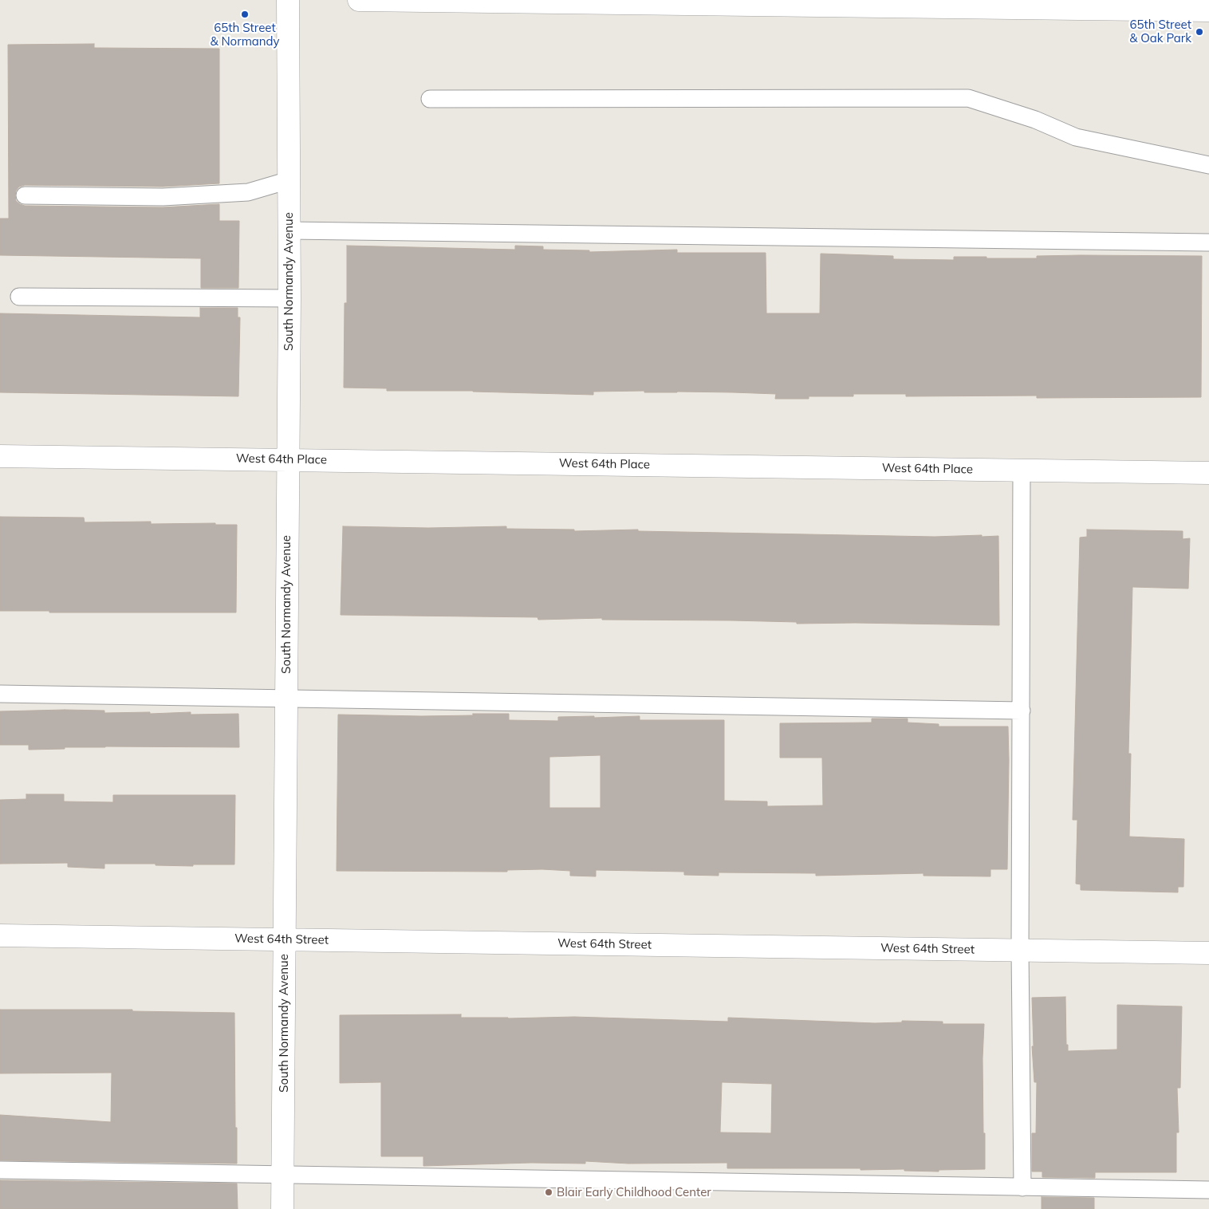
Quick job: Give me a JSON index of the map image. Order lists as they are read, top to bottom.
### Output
{
  "streets": {
    "street": ["South Normandy Avenue", "West 64th Place", "West 64th Street"]
  },
  "crossings": [
    ["South Normandy Avenue", "West 64th Place"],
    ["South Normandy Avenue", "West 64th Street"]
  ],
  "places": ["65th Street & Normandy", "65th Street & Oak Park", "Blair Early Childhood Center"]
}
